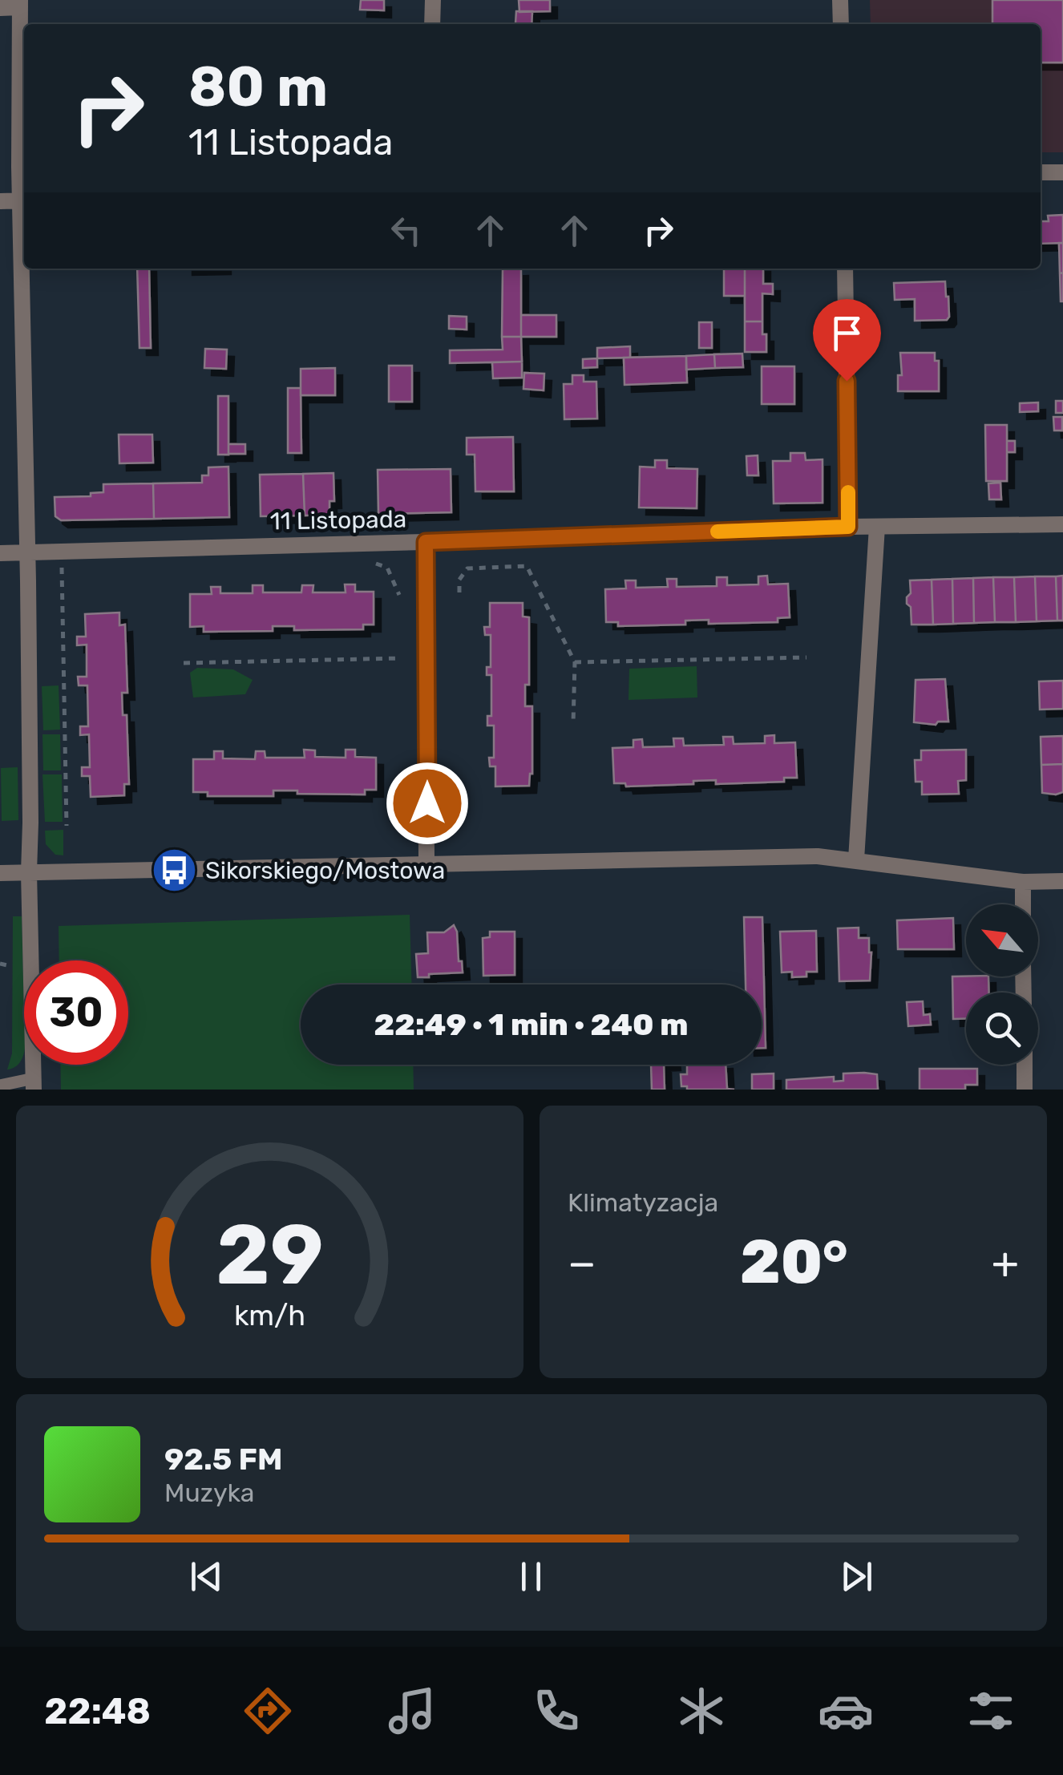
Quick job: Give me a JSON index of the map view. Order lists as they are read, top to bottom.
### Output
{
  "streets": {
    "street": ["11 Listopada"]
  },
  "places": {
    "bus stop": ["Sikorskiego/Mostowa"]
  },
  "north": "top left",
  "page": {
    "turn": ["80 m", "11 Listopada"],
    "limit": "30",
    "trip": "22:49 · 1 min · 240 m",
    "tile": "Klimatyzacja",
    "heat": ["−", "20°", "+"],
    "song": ["92.5 FM", "Muzyka"],
    "tabs": "22:48",
    "gauge": ["29", "km/h"]
  }
}
